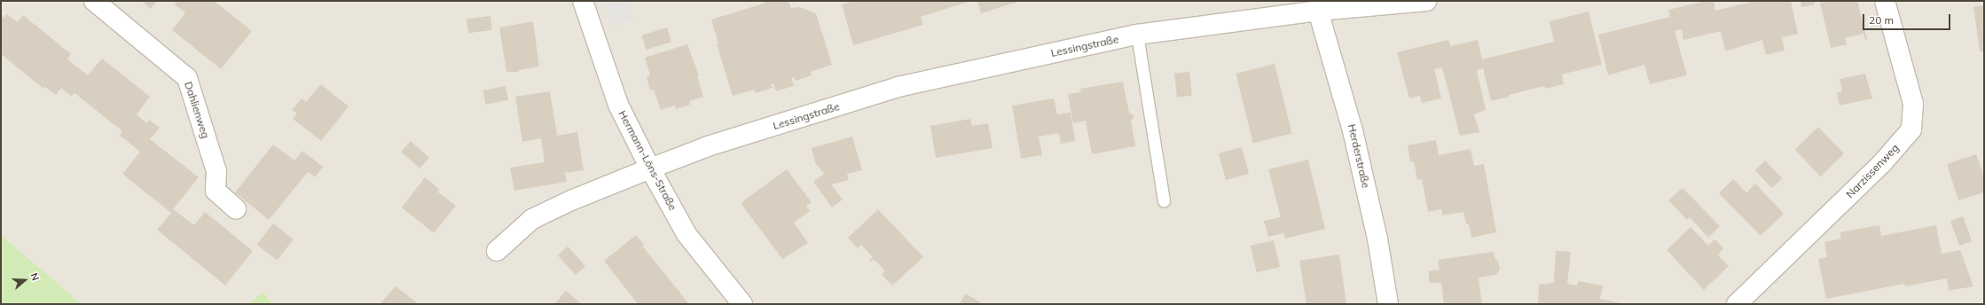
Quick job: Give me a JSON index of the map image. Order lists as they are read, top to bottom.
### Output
{
  "streets": {
    "street": [
      "Lessingstraße",
      "Dahlienweg",
      "Herderstraße",
      "Hermann-Löns-Straße",
      "Narzissenweg"
    ]
  },
  "crossings": [
    ["Lessingstraße", "Herderstraße"],
    ["Lessingstraße", "Hermann-Löns-Straße"]
  ],
  "scale_bar": "20 m",
  "north": "right"
}
